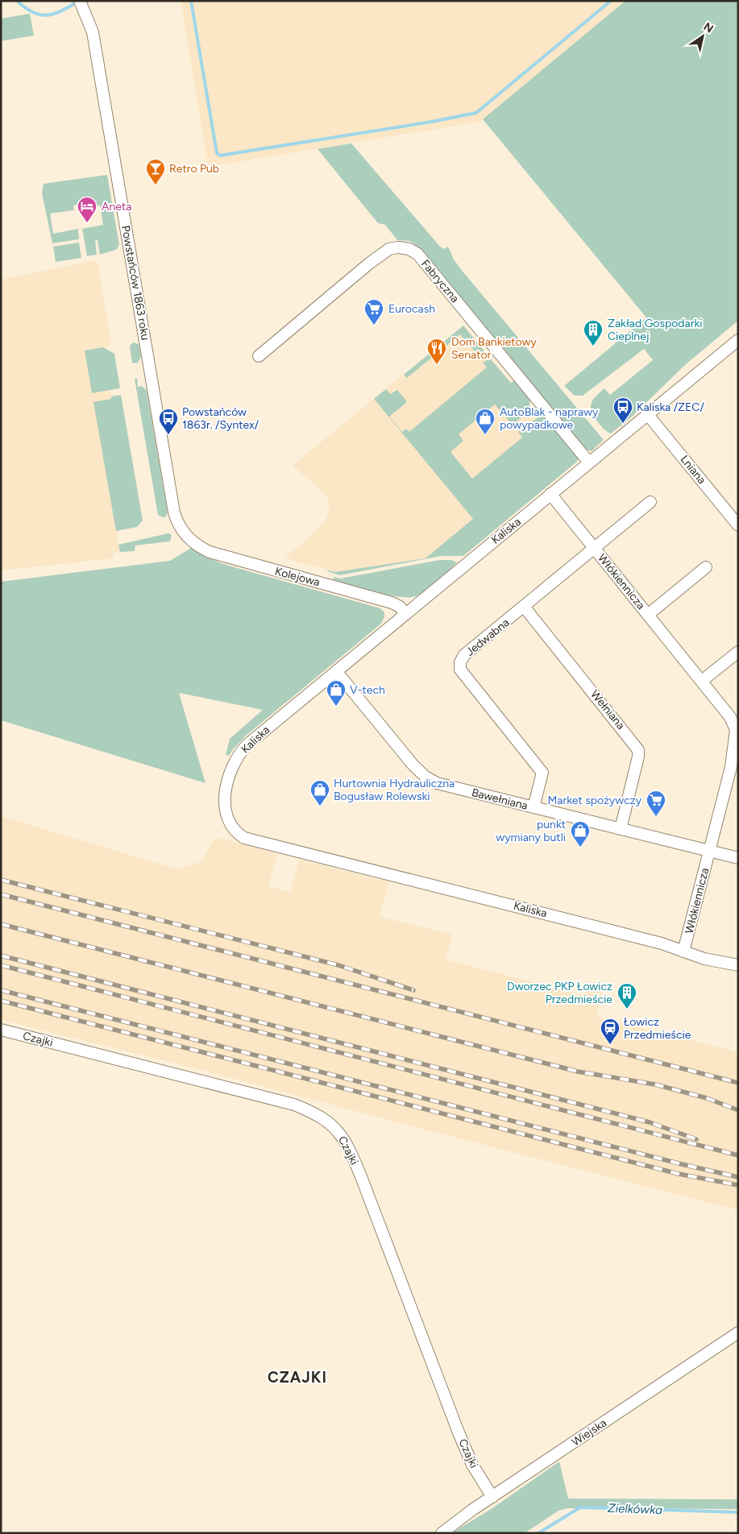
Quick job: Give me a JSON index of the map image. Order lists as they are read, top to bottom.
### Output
{
  "streets": {
    "street": [
      "Fabryczna",
      "Powstańców 1863 roku",
      "Lniana",
      "Kaliska",
      "Kolejowa",
      "Włókiennicza",
      "Jedwabna",
      "Wełniana",
      "Bawełniana",
      "Czajki",
      "Wiejska"
    ]
  },
  "crossings": [
    ["Fabryczna", "Kaliska"],
    ["Powstańców 1863 roku", "Kolejowa"],
    ["Lniana", "Kaliska"],
    ["Kaliska", "Kolejowa"],
    ["Kaliska", "Włókiennicza"],
    ["Kaliska", "Bawełniana"],
    ["Włókiennicza", "Jedwabna"],
    ["Włókiennicza", "Bawełniana"],
    ["Jedwabna", "Wełniana"],
    ["Jedwabna", "Bawełniana"],
    ["Wełniana", "Bawełniana"],
    ["Czajki", "Wiejska"]
  ],
  "districts": ["CZAJKI"],
  "water": ["Zielkówka"],
  "places": {
    "bar": ["Retro Pub"],
    "hotel": ["Aneta"],
    "supermarket": ["Eurocash", "Market spożywczy"],
    "building": ["Zakład Gospodarki Cieplnej", "Dworzec PKP Łowicz Przedmieście"],
    "restaurant": ["Dom Bankietowy Senator"],
    "bus stop": ["Kaliska /ZEC/", "Powstańców 1863r. /Syntex/"],
    "shop": [
      "AutoBlak - naprawy powypadkowe",
      "V-tech",
      "Hurtownia Hydrauliczna Bogusław Rolewski",
      "punkt wymiany butli"
    ],
    "station": ["Łowicz Przedmieście"]
  },
  "north": "top right"
}
